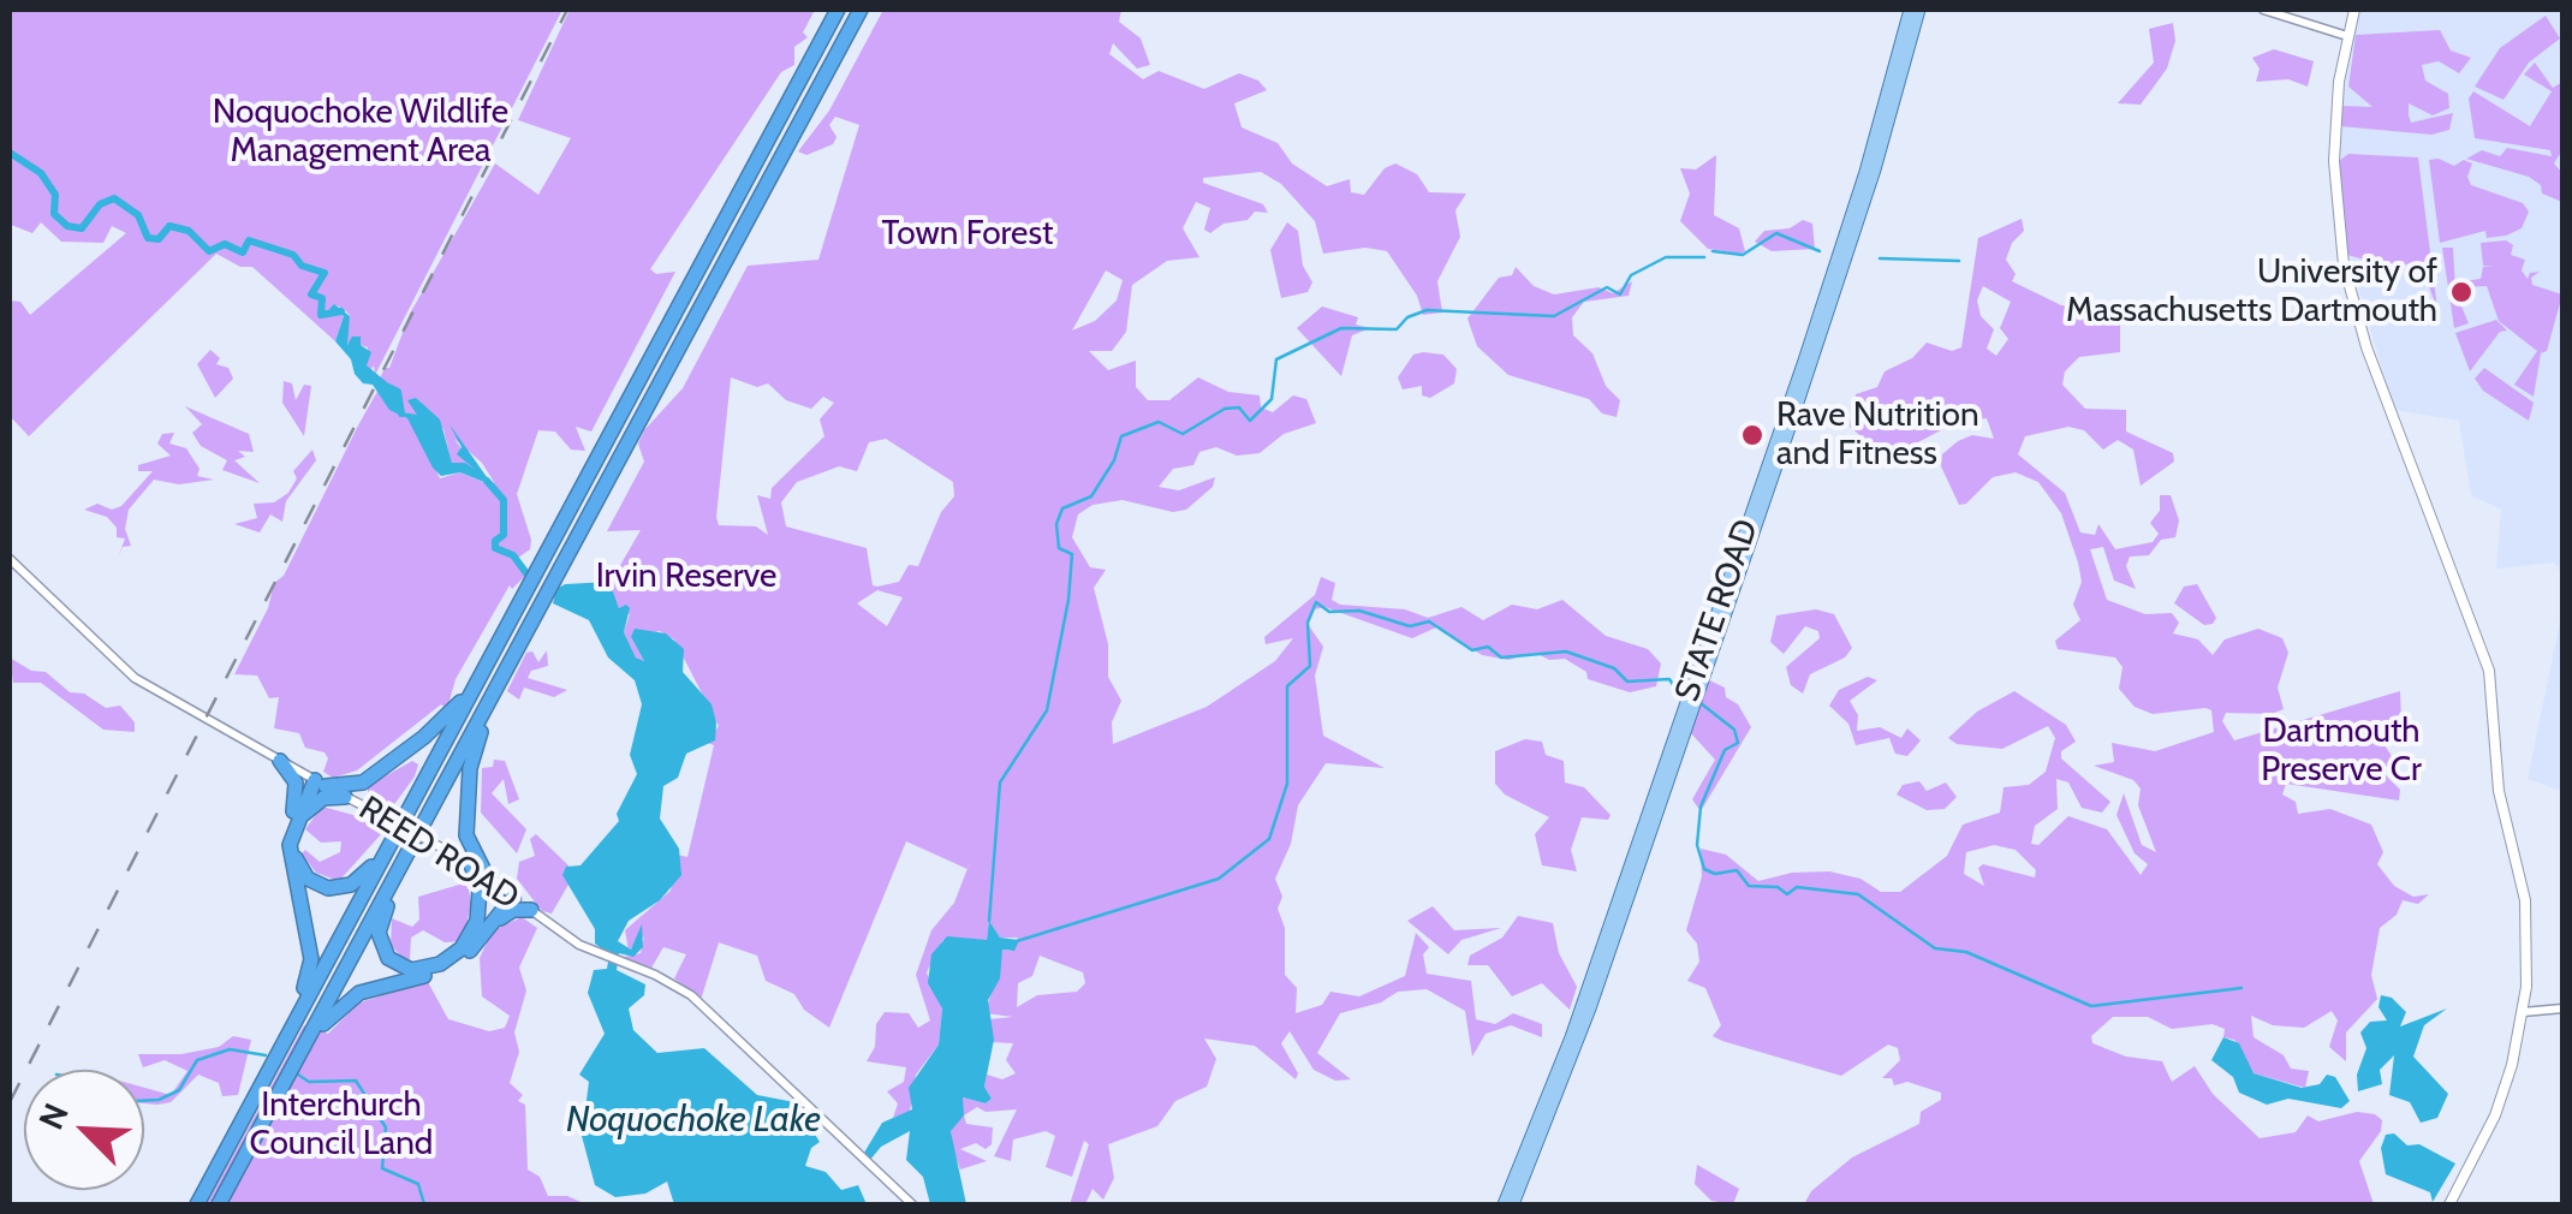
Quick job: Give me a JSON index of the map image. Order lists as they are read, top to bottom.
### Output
{
  "streets": {
    "main road": ["STATE ROAD"],
    "street": ["REED ROAD"]
  },
  "water": ["Noquochoke Lake"],
  "parks": [
    "Noquochoke Wildlife Management Area",
    "Town Forest",
    "Irvin Reserve",
    "Dartmouth Preserve Cr",
    "Interchurch Council Land"
  ],
  "places": ["University of Massachusetts Dartmouth", "Rave Nutrition and Fitness"],
  "north": "top left"
}
